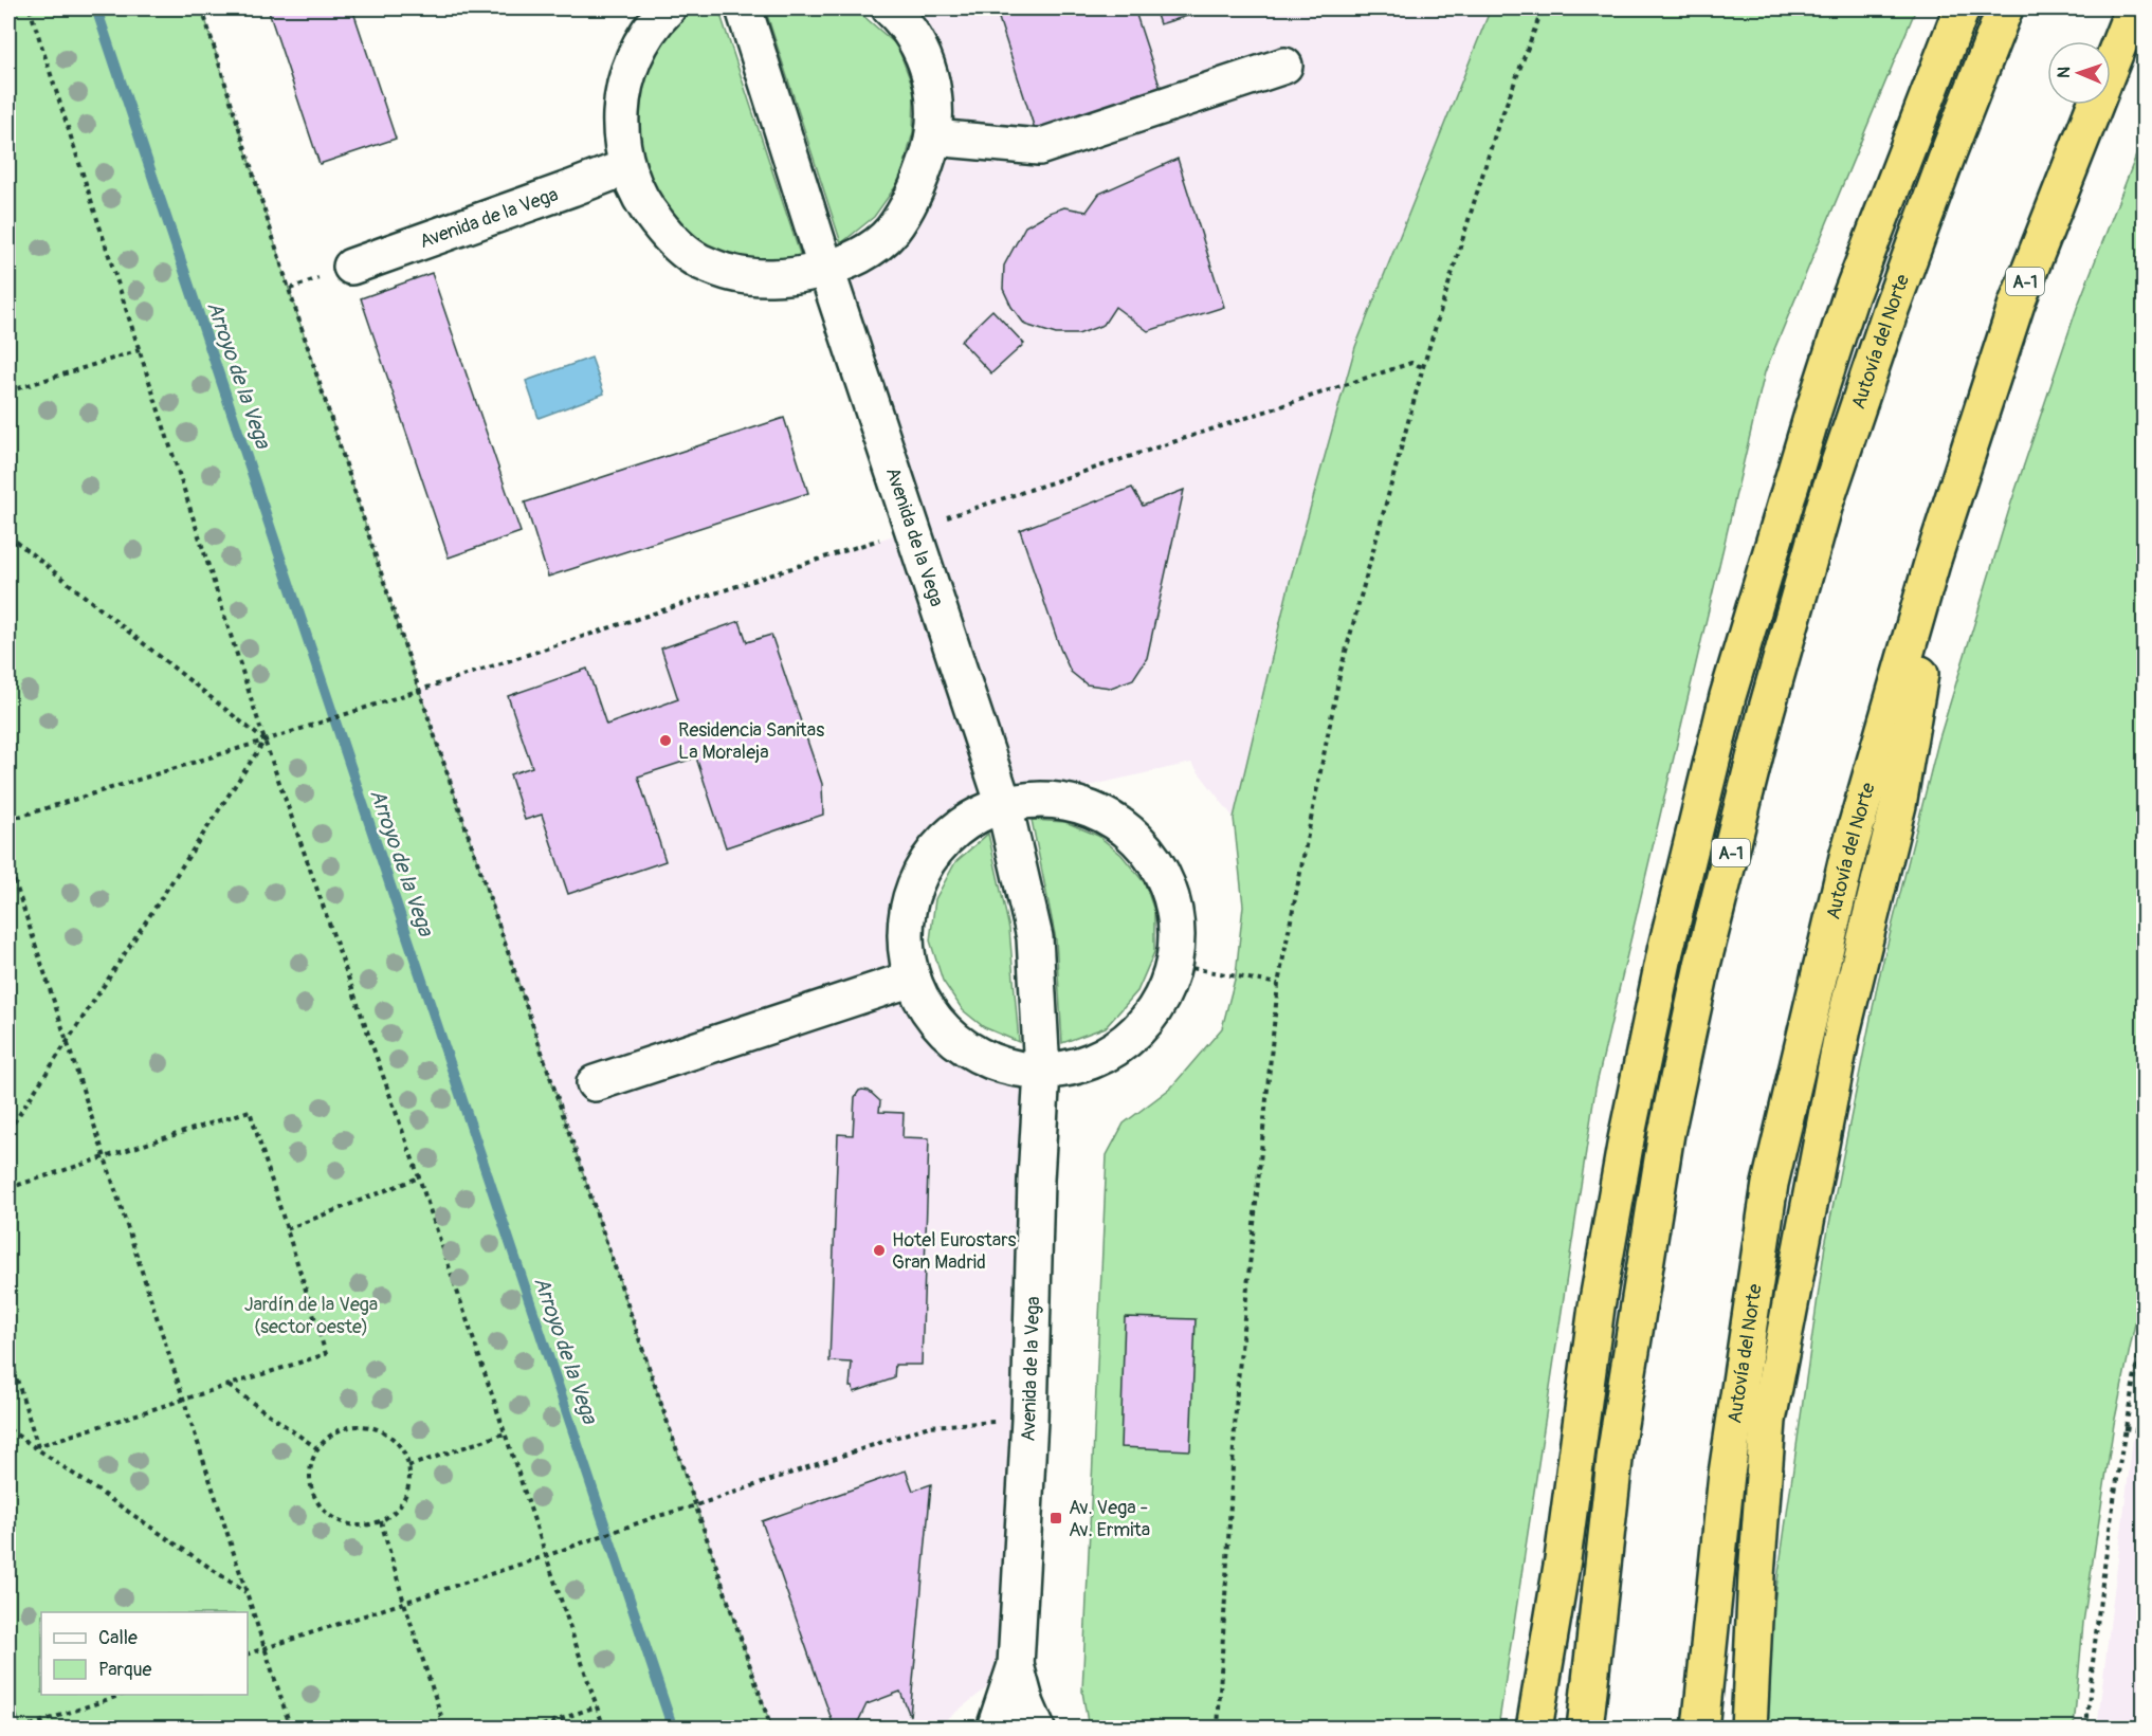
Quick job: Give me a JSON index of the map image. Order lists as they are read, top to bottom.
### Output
{
  "streets": {
    "highway": ["A-1", "Autovía del Norte"],
    "street": ["Avenida de la Vega"]
  },
  "water": ["Arroyo de la Vega"],
  "parks": ["Jardín de la Vega (sector oeste)"],
  "places": {
    "other": ["Residencia Sanitas La Moraleja", "Hotel Eurostars Gran Madrid"],
    "transit": ["Av. Vega - Av. Ermita"]
  },
  "legend": ["Calle", "Parque"],
  "north": "left"
}
